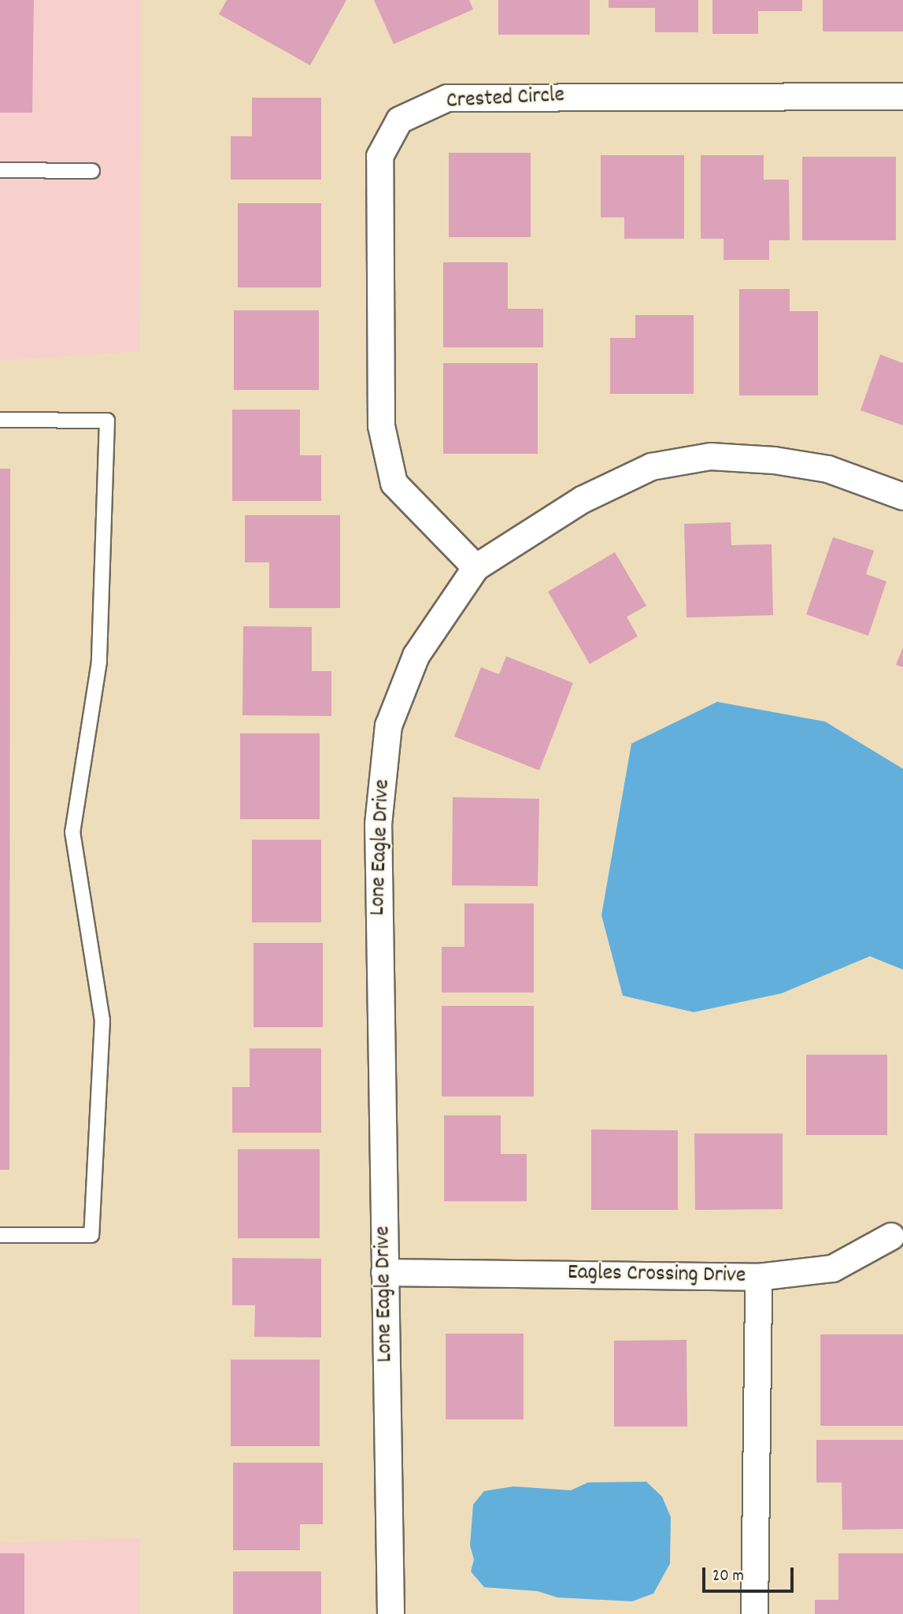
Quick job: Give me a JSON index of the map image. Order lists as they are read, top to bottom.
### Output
{
  "streets": {
    "street": ["Crested Circle", "Lone Eagle Drive", "Eagles Crossing Drive"]
  },
  "crossings": [
    ["Crested Circle", "Lone Eagle Drive"],
    ["Lone Eagle Drive", "Eagles Crossing Drive"]
  ],
  "scale_bar": "20 m"
}
